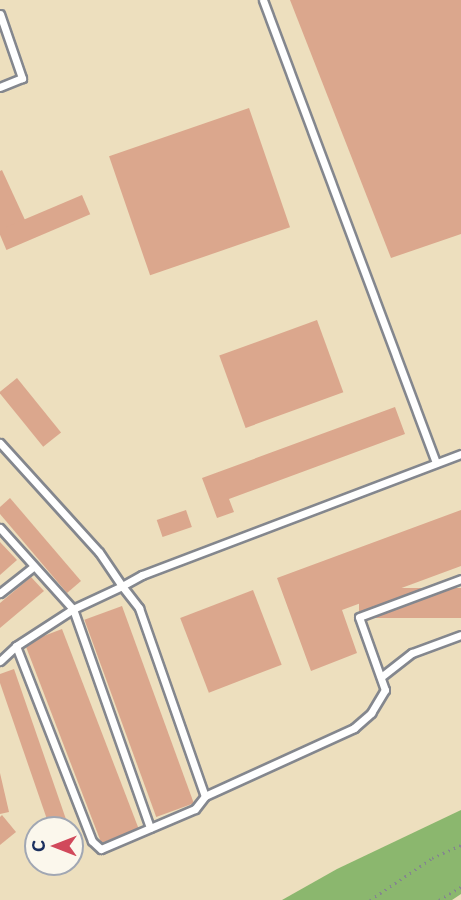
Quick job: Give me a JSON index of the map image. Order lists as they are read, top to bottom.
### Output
{
  "north": "left"
}
